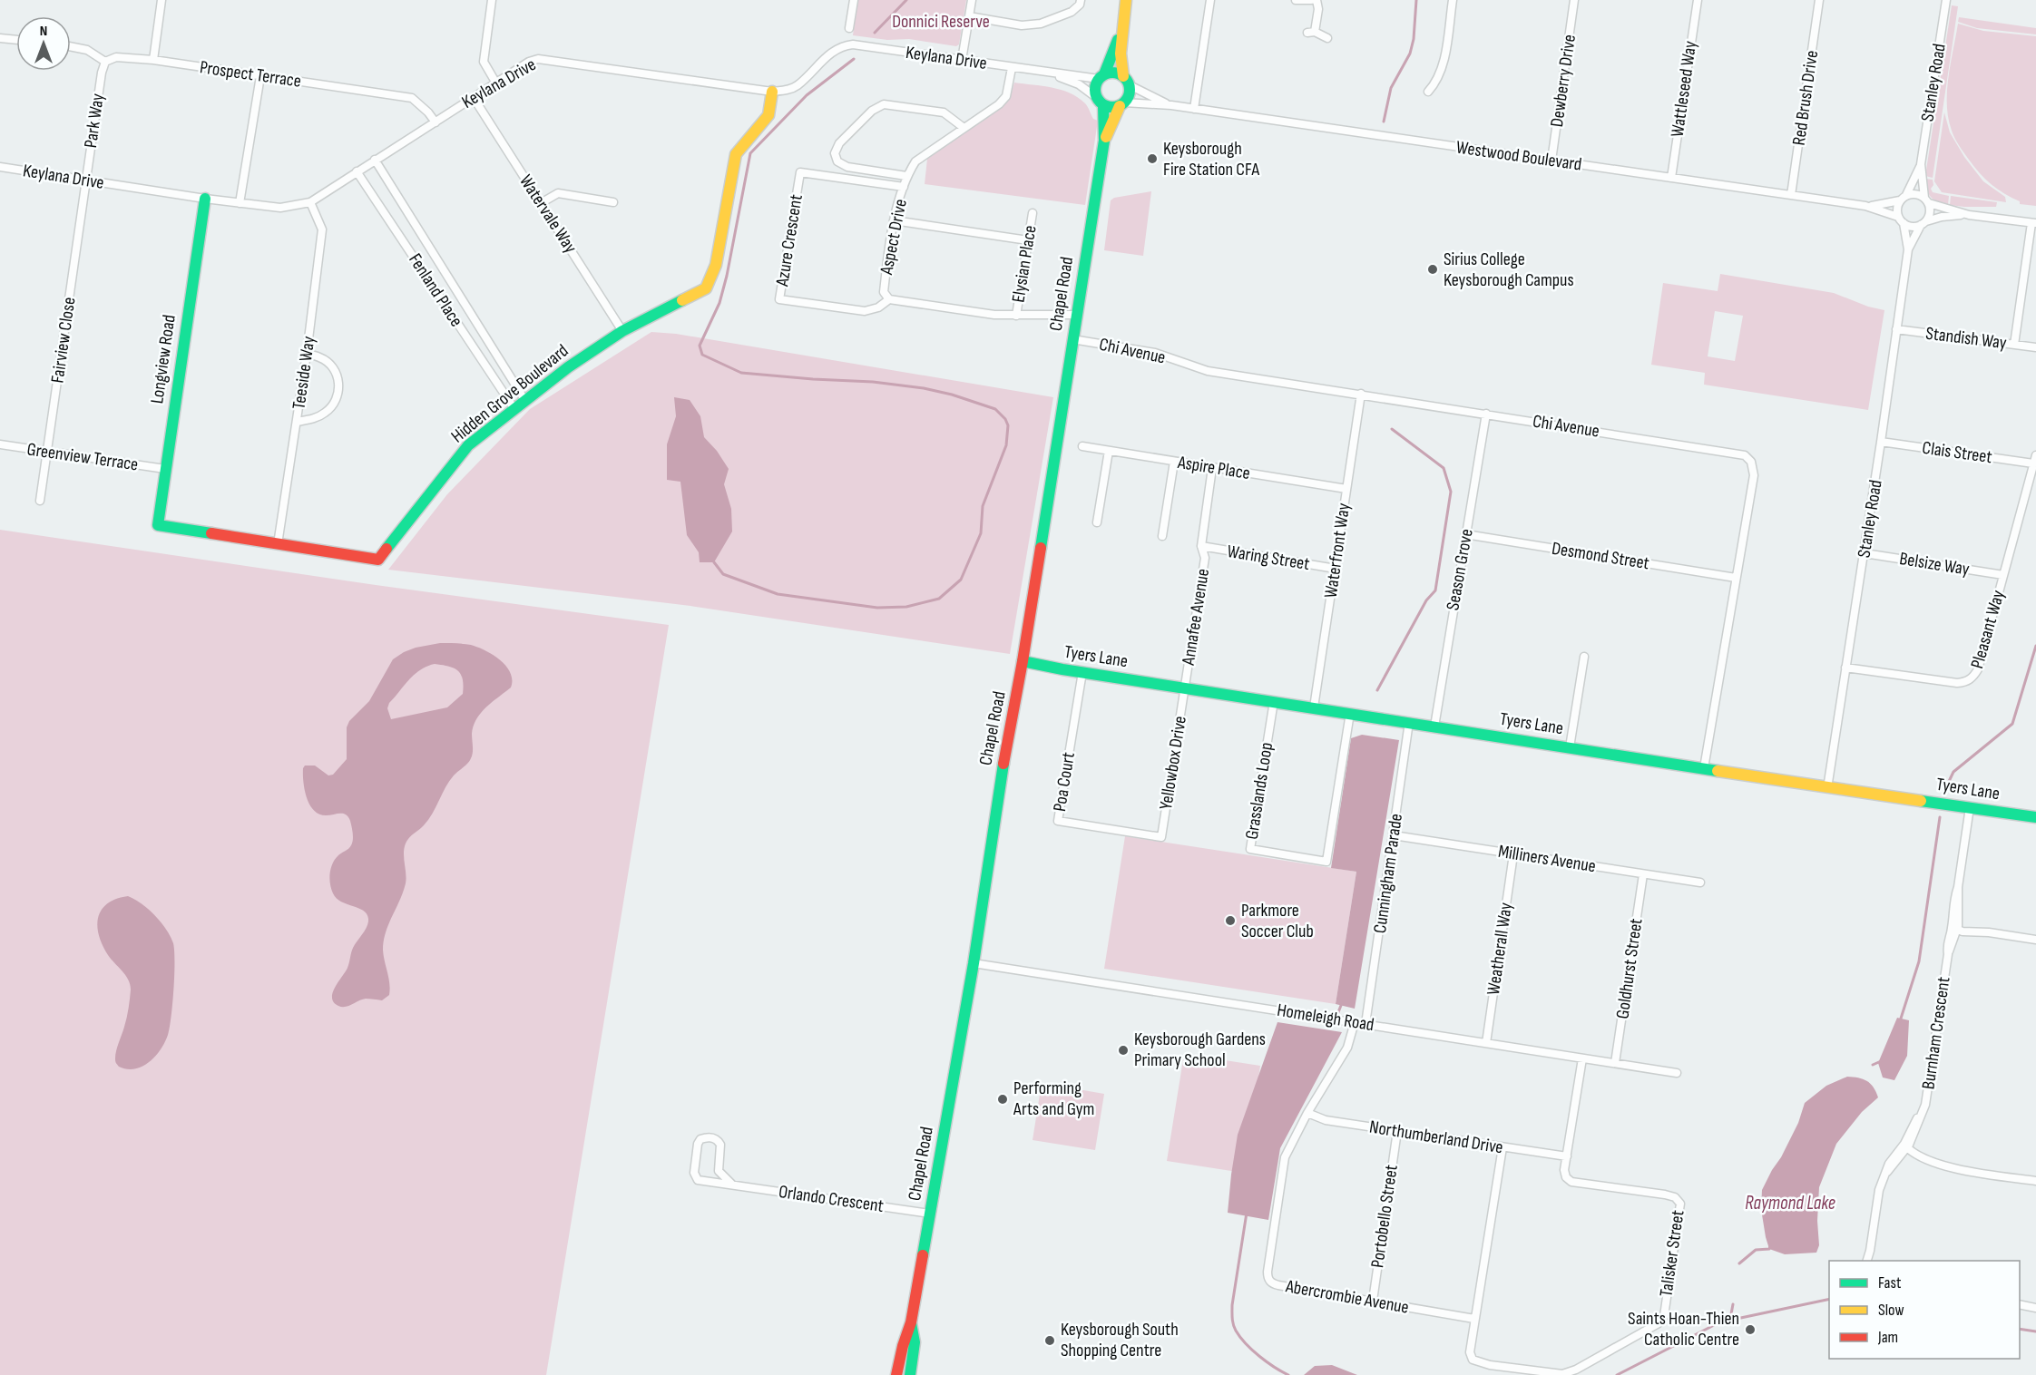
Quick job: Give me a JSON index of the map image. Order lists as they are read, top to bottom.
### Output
{
  "streets": {
    "street": [
      "Keylana Drive",
      "Prospect Terrace",
      "Dewberry Drive",
      "Stanley Road",
      "Wattleseed Way",
      "Red Brush Drive",
      "Park Way",
      "Westwood Boulevard",
      "Watervale Way",
      "Aspect Drive",
      "Azure Crescent",
      "Elysian Place",
      "Fenland Place",
      "Chapel Road",
      "Standish Way",
      "Fairview Close",
      "Chi Avenue",
      "Longview Road",
      "Teeside Way",
      "Hidden Grove Boulevard",
      "Clais Street",
      "Greenview Terrace",
      "Aspire Place",
      "Waterfront Way",
      "Desmond Street",
      "Waring Street",
      "Belsize Way",
      "Season Grove",
      "Annafee Avenue",
      "Pleasant Way",
      "Tyers Lane",
      "Yellowbox Drive",
      "Poa Court",
      "Grasslands Loop",
      "Milliners Avenue",
      "Cunningham Parade",
      "Weatherall Way",
      "Goldhurst Street",
      "Homeleigh Road",
      "Burnham Crescent",
      "Northumberland Drive",
      "Orlando Crescent",
      "Portobello Street",
      "Talisker Street",
      "Abercrombie Avenue"
    ]
  },
  "crossings": [
    ["Keylana Drive", "Prospect Terrace"],
    ["Keylana Drive", "Park Way"],
    ["Keylana Drive", "Westwood Boulevard"],
    ["Keylana Drive", "Watervale Way"],
    ["Keylana Drive", "Aspect Drive"],
    ["Keylana Drive", "Fenland Place"],
    ["Keylana Drive", "Chapel Road"],
    ["Keylana Drive", "Fairview Close"],
    ["Keylana Drive", "Longview Road"],
    ["Keylana Drive", "Teeside Way"],
    ["Keylana Drive", "Hidden Grove Boulevard"],
    ["Prospect Terrace", "Park Way"],
    ["Dewberry Drive", "Westwood Boulevard"],
    ["Stanley Road", "Westwood Boulevard"],
    ["Stanley Road", "Standish Way"],
    ["Stanley Road", "Clais Street"],
    ["Stanley Road", "Belsize Way"],
    ["Stanley Road", "Pleasant Way"],
    ["Stanley Road", "Tyers Lane"],
    ["Wattleseed Way", "Westwood Boulevard"],
    ["Red Brush Drive", "Westwood Boulevard"],
    ["Park Way", "Fairview Close"],
    ["Westwood Boulevard", "Chapel Road"],
    ["Watervale Way", "Hidden Grove Boulevard"],
    ["Aspect Drive", "Azure Crescent"],
    ["Aspect Drive", "Elysian Place"],
    ["Aspect Drive", "Chapel Road"],
    ["Fenland Place", "Hidden Grove Boulevard"],
    ["Chapel Road", "Chi Avenue"],
    ["Chapel Road", "Tyers Lane"],
    ["Chapel Road", "Homeleigh Road"],
    ["Chapel Road", "Orlando Crescent"],
    ["Fairview Close", "Greenview Terrace"],
    ["Chi Avenue", "Waterfront Way"],
    ["Chi Avenue", "Desmond Street"],
    ["Chi Avenue", "Season Grove"],
    ["Chi Avenue", "Tyers Lane"],
    ["Longview Road", "Hidden Grove Boulevard"],
    ["Longview Road", "Greenview Terrace"],
    ["Teeside Way", "Hidden Grove Boulevard"],
    ["Clais Street", "Pleasant Way"],
    ["Aspire Place", "Waterfront Way"],
    ["Aspire Place", "Annafee Avenue"],
    ["Waterfront Way", "Waring Street"],
    ["Waterfront Way", "Tyers Lane"],
    ["Desmond Street", "Season Grove"],
    ["Waring Street", "Annafee Avenue"],
    ["Belsize Way", "Pleasant Way"],
    ["Season Grove", "Tyers Lane"],
    ["Annafee Avenue", "Tyers Lane"],
    ["Annafee Avenue", "Yellowbox Drive"],
    ["Tyers Lane", "Yellowbox Drive"],
    ["Tyers Lane", "Poa Court"],
    ["Tyers Lane", "Grasslands Loop"],
    ["Tyers Lane", "Cunningham Parade"],
    ["Tyers Lane", "Burnham Crescent"],
    ["Yellowbox Drive", "Poa Court"],
    ["Milliners Avenue", "Cunningham Parade"],
    ["Milliners Avenue", "Weatherall Way"],
    ["Milliners Avenue", "Goldhurst Street"],
    ["Cunningham Parade", "Homeleigh Road"],
    ["Weatherall Way", "Homeleigh Road"],
    ["Goldhurst Street", "Homeleigh Road"],
    ["Homeleigh Road", "Talisker Street"],
    ["Homeleigh Road", "Abercrombie Avenue"],
    ["Northumberland Drive", "Portobello Street"],
    ["Northumberland Drive", "Talisker Street"],
    ["Northumberland Drive", "Abercrombie Avenue"],
    ["Portobello Street", "Abercrombie Avenue"],
    ["Talisker Street", "Abercrombie Avenue"]
  ],
  "water": ["Raymond Lake"],
  "parks": ["Donnici Reserve"],
  "places": [
    "Keysborough Fire Station CFA",
    "Sirius College Keysborough Campus",
    "Parkmore Soccer Club",
    "Keysborough Gardens Primary School",
    "Performing Arts and Gym",
    "Saints Hoan-Thien Catholic Centre",
    "Keysborough South Shopping Centre"
  ],
  "legend": ["Fast", "Slow", "Jam"],
  "north": "top"
}
